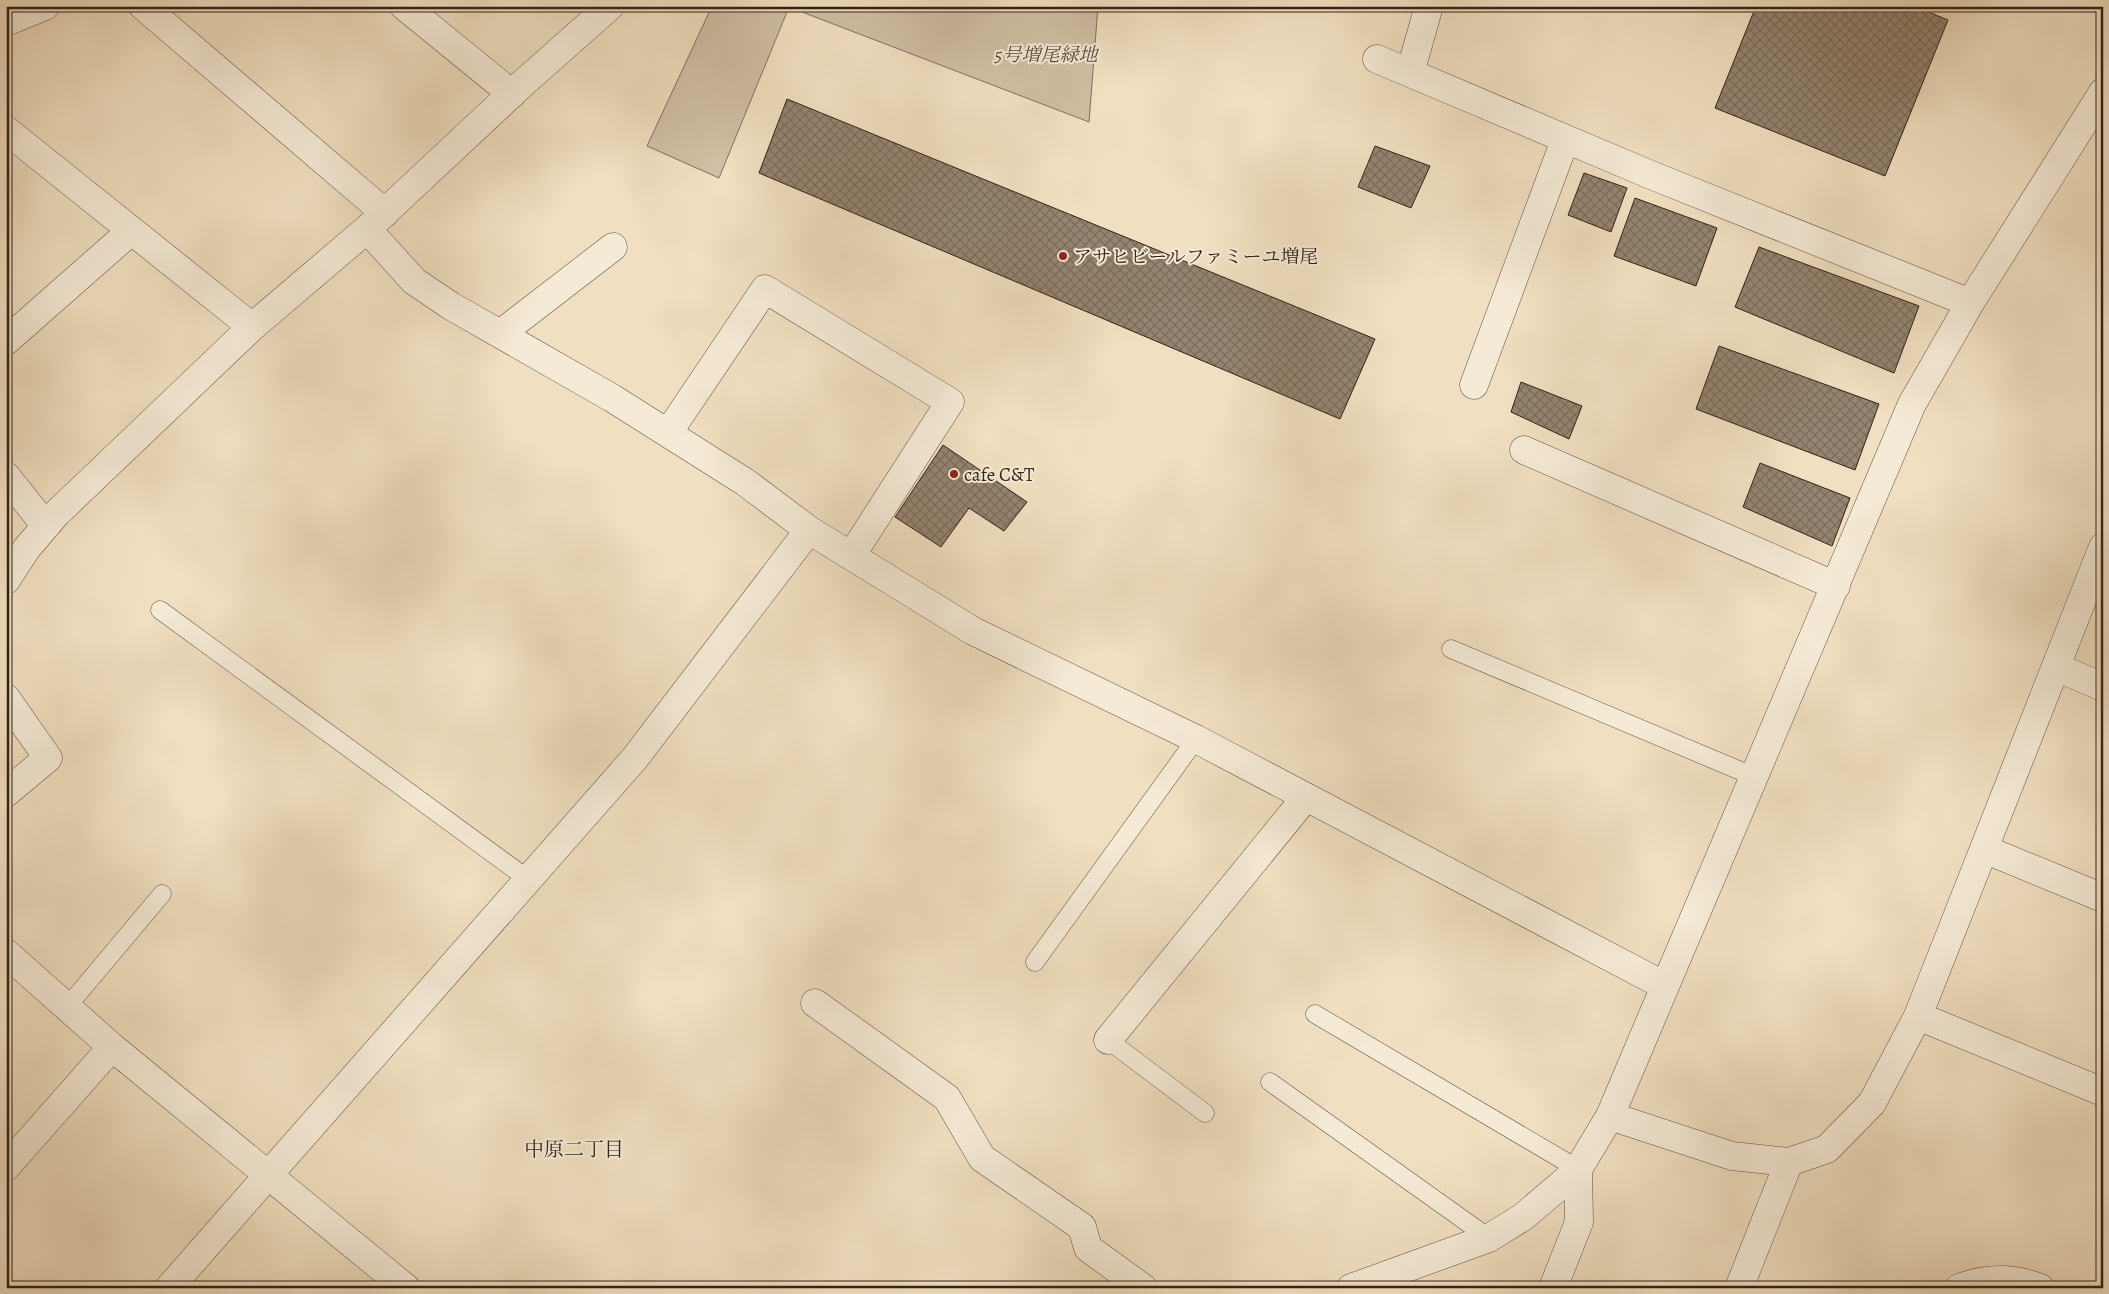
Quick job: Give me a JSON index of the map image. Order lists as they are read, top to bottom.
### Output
{
  "districts": ["中原二丁目"],
  "parks": ["5号増尾緑地"],
  "places": ["アサヒビールファミーユ増尾", "cafe C&T"]
}
